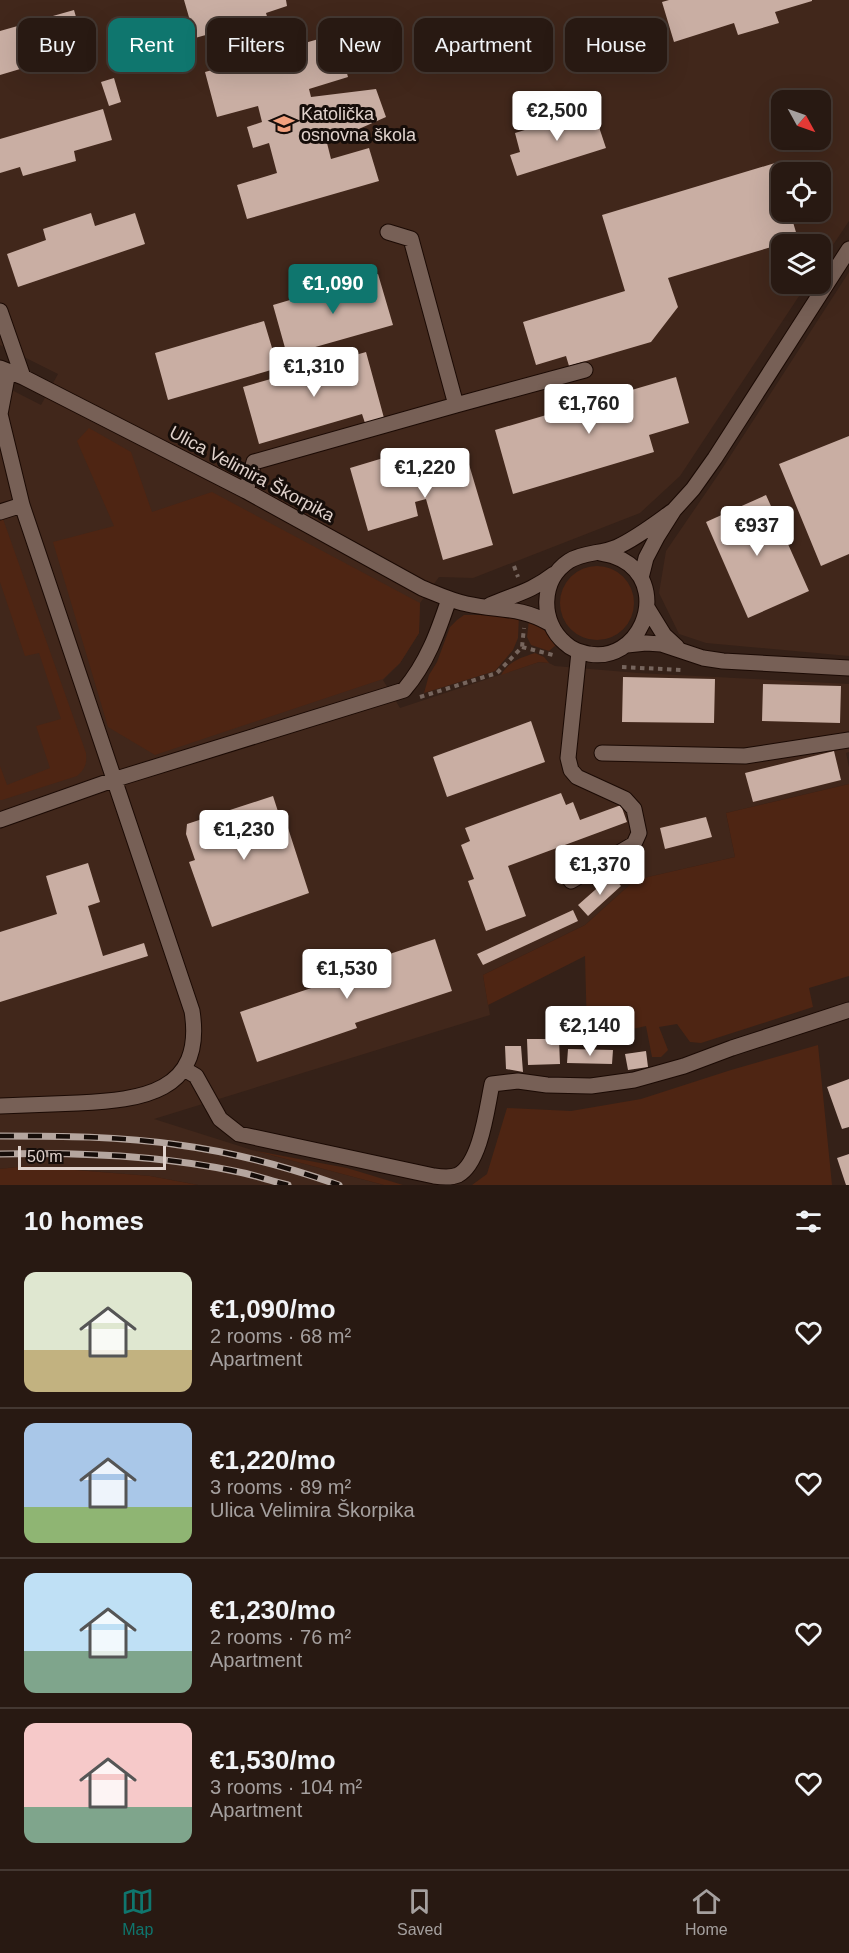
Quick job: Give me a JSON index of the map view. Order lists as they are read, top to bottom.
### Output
{
  "streets": {
    "street": ["Ulica Velimira Škorpika"]
  },
  "places": {
    "school or university": ["Katolička osnovna škola"]
  },
  "scale_bar": "50 m",
  "north": "bottom right",
  "page": {
    "chip": [
      "Buy",
      "Rent",
      "Filters",
      "New",
      "Apartment",
      "House"
    ],
    "price": [
      "€2,500",
      "€1,090",
      "€1,310",
      "€1,760",
      "€1,220",
      "€937",
      "€1,230",
      "€1,370",
      "€1,530",
      "€2,140"
    ],
    "scale": "50 m",
    "heading": "10 homes",
    "list": [
      {
        "name": "€1,090/mo",
        "note": "2 rooms · 68 m² · Apartment"
      },
      {
        "name": "€1,220/mo",
        "note": "3 rooms · 89 m² · Ulica Velimira Škorpika"
      },
      {
        "name": "€1,230/mo",
        "note": "2 rooms · 76 m² · Apartment"
      },
      {
        "name": "€1,530/mo",
        "note": "3 rooms · 104 m² · Apartment"
      }
    ],
    "tabs": ["Map", "Saved", "Home"]
  }
}
